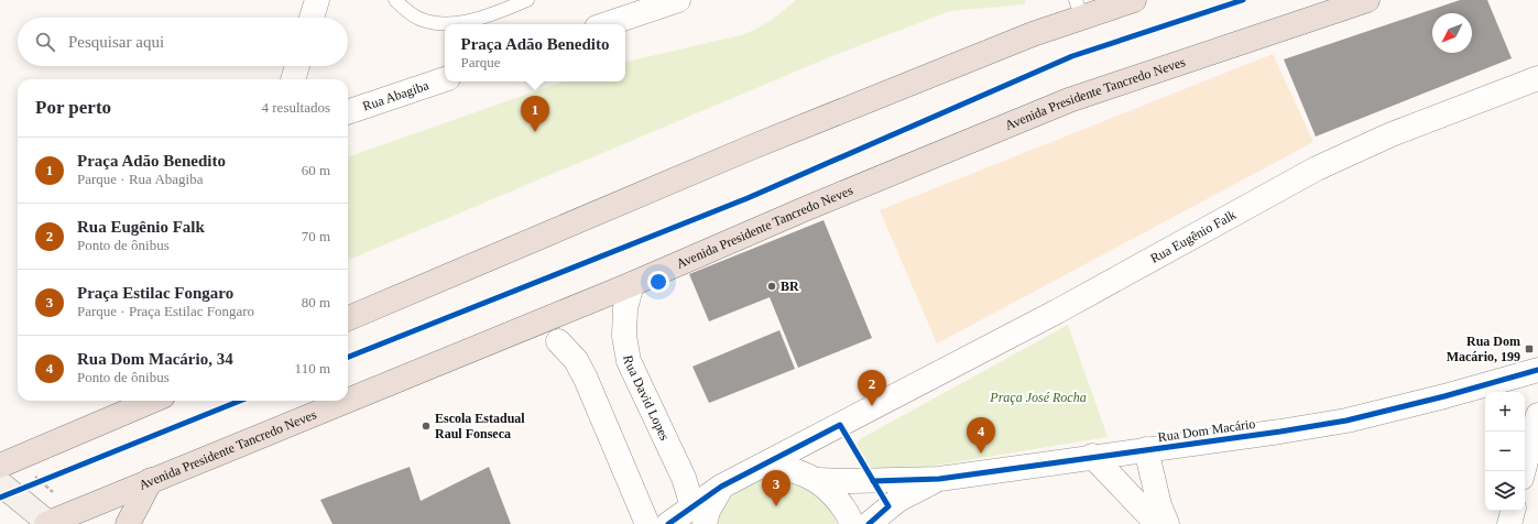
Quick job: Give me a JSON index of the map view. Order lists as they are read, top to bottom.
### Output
{
  "streets": {
    "highway": ["Avenida Presidente Tancredo Neves"],
    "street": [
      "Rua Abagiba",
      "Rua Eugênio Falk",
      "Rua David Lopes",
      "Rua Dom Macário"
    ]
  },
  "crossings": [
    ["Avenida Presidente Tancredo Neves", "Rua David Lopes"],
    ["Rua Eugênio Falk", "Rua David Lopes"]
  ],
  "parks": ["Praça José Rocha"],
  "places": {
    "other": ["BR", "Escola Estadual Raul Fonseca"],
    "transit": ["Rua Dom Macário, 199"]
  },
  "north": "bottom left",
  "page": {
    "search": "Pesquisar aqui",
    "popup": ["Praça Adão Benedito", "Parque"],
    "heading": ["Por perto", "4 resultados"],
    "pins": [
      "1",
      "2",
      "4",
      "3"
    ],
    "list": [
      {
        "mark": "1",
        "name": "Praça Adão Benedito",
        "note": "Parque · Rua Abagiba",
        "value": "60 m"
      },
      {
        "mark": "2",
        "name": "Rua Eugênio Falk",
        "note": "Ponto de ônibus",
        "value": "70 m"
      },
      {
        "mark": "3",
        "name": "Praça Estilac Fongaro",
        "note": "Parque · Praça Estilac Fongaro",
        "value": "80 m"
      },
      {
        "mark": "4",
        "name": "Rua Dom Macário, 34",
        "note": "Ponto de ônibus",
        "value": "110 m"
      }
    ],
    "map_buttons": ["+", "−"]
  }
}
